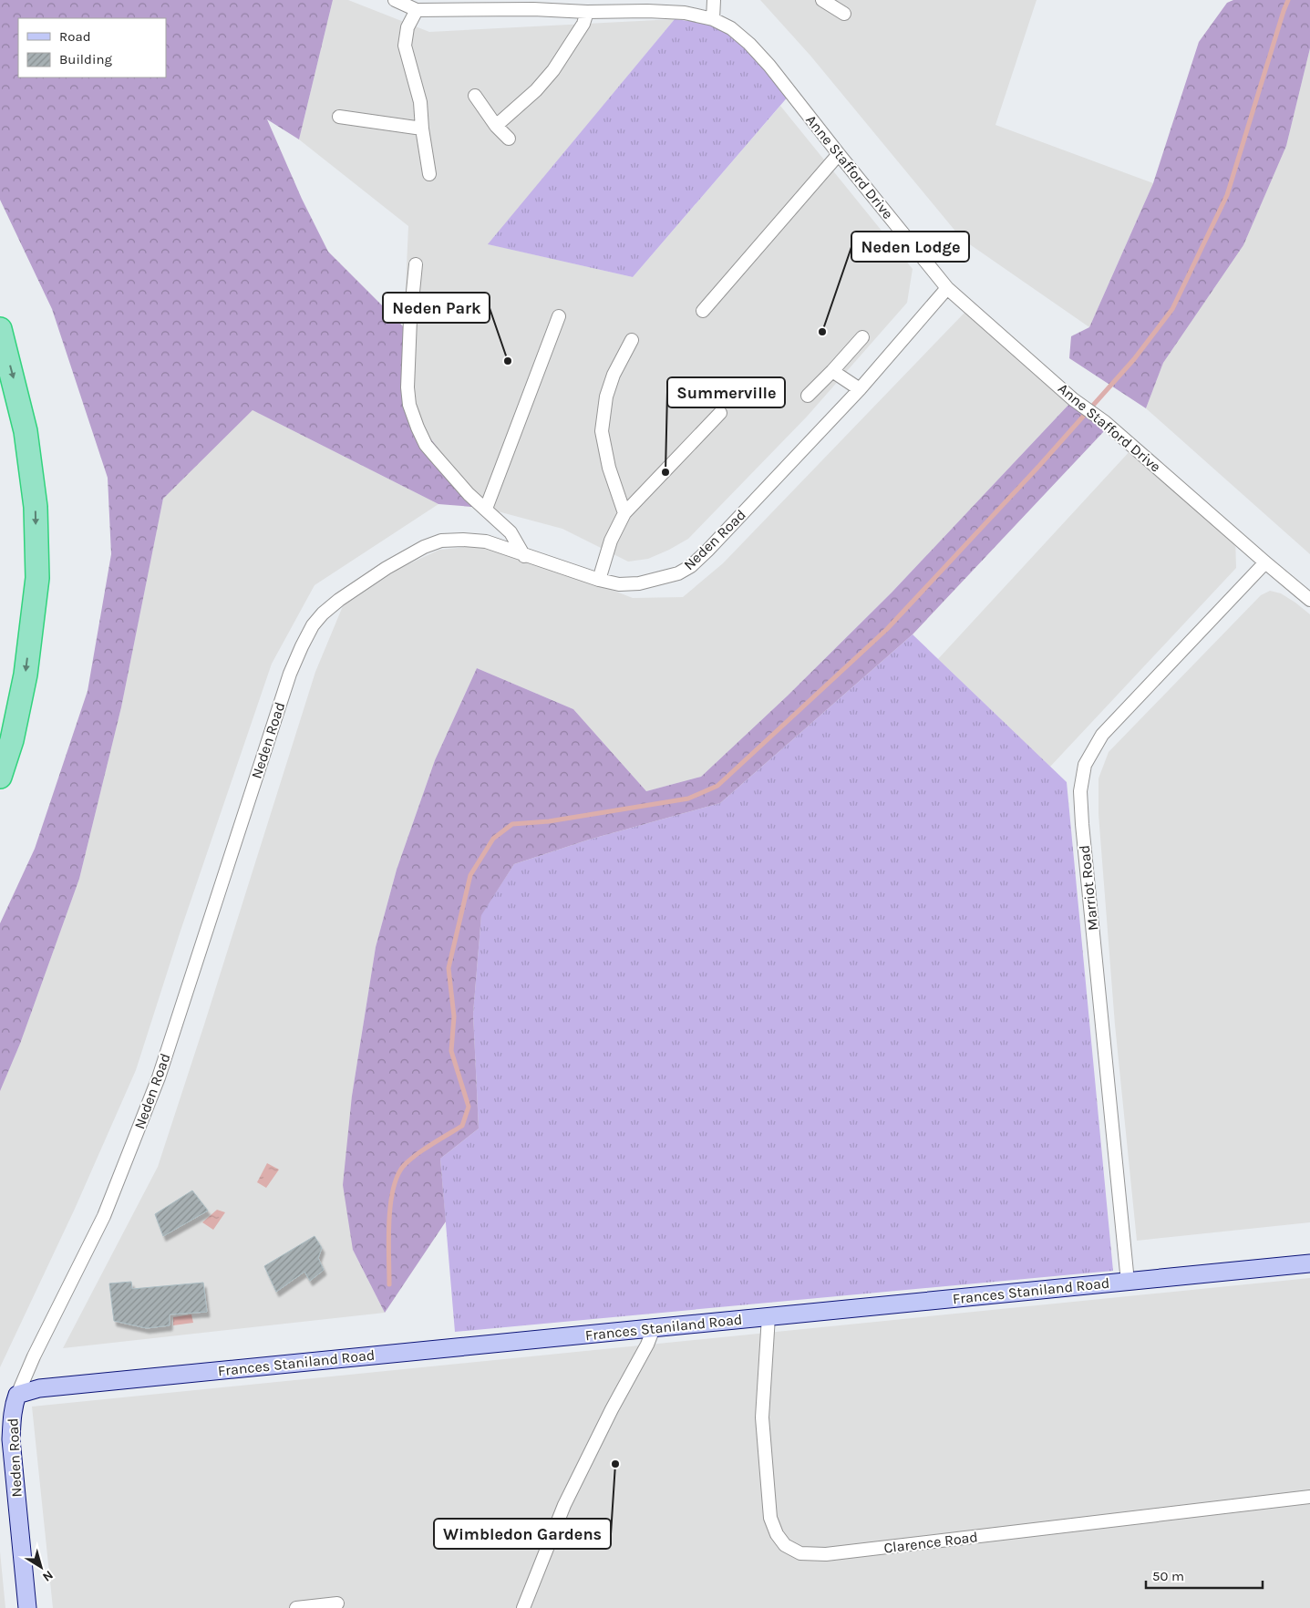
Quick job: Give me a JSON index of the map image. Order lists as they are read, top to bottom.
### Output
{
  "streets": {
    "street": [
      "Anne Stafford Drive",
      "Neden Road",
      "Marriot Road",
      "Frances Staniland Road",
      "Clarence Road"
    ]
  },
  "crossings": [
    ["Anne Stafford Drive", "Neden Road"],
    ["Anne Stafford Drive", "Marriot Road"],
    ["Neden Road", "Frances Staniland Road"],
    ["Marriot Road", "Frances Staniland Road"],
    ["Frances Staniland Road", "Clarence Road"]
  ],
  "places": [
    "Neden Lodge",
    "Neden Park",
    "Summerville",
    "Wimbledon Gardens"
  ],
  "legend": ["Road", "Building"],
  "scale_bar": "50 m",
  "north": "bottom right"
}
